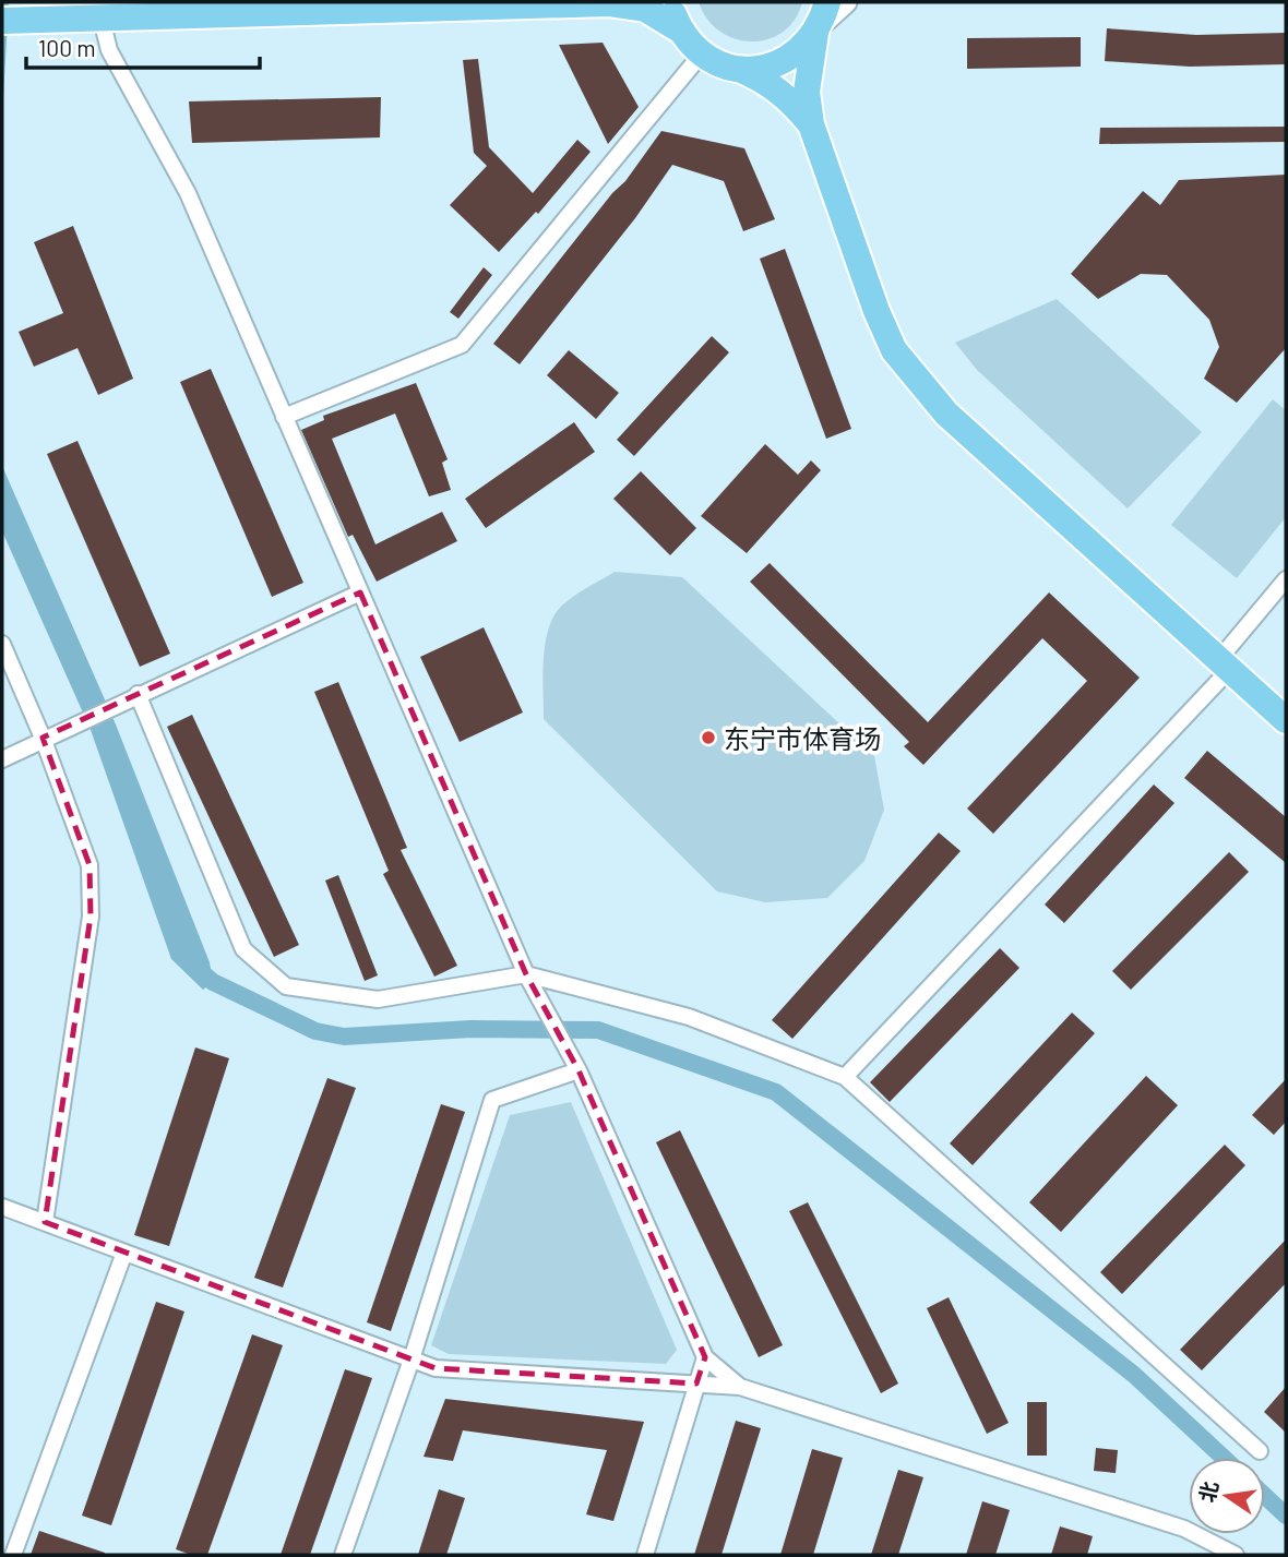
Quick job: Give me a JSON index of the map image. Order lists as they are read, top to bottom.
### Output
{
  "places": ["东宁市体育场"],
  "scale_bar": "100 m",
  "north": "left"
}
